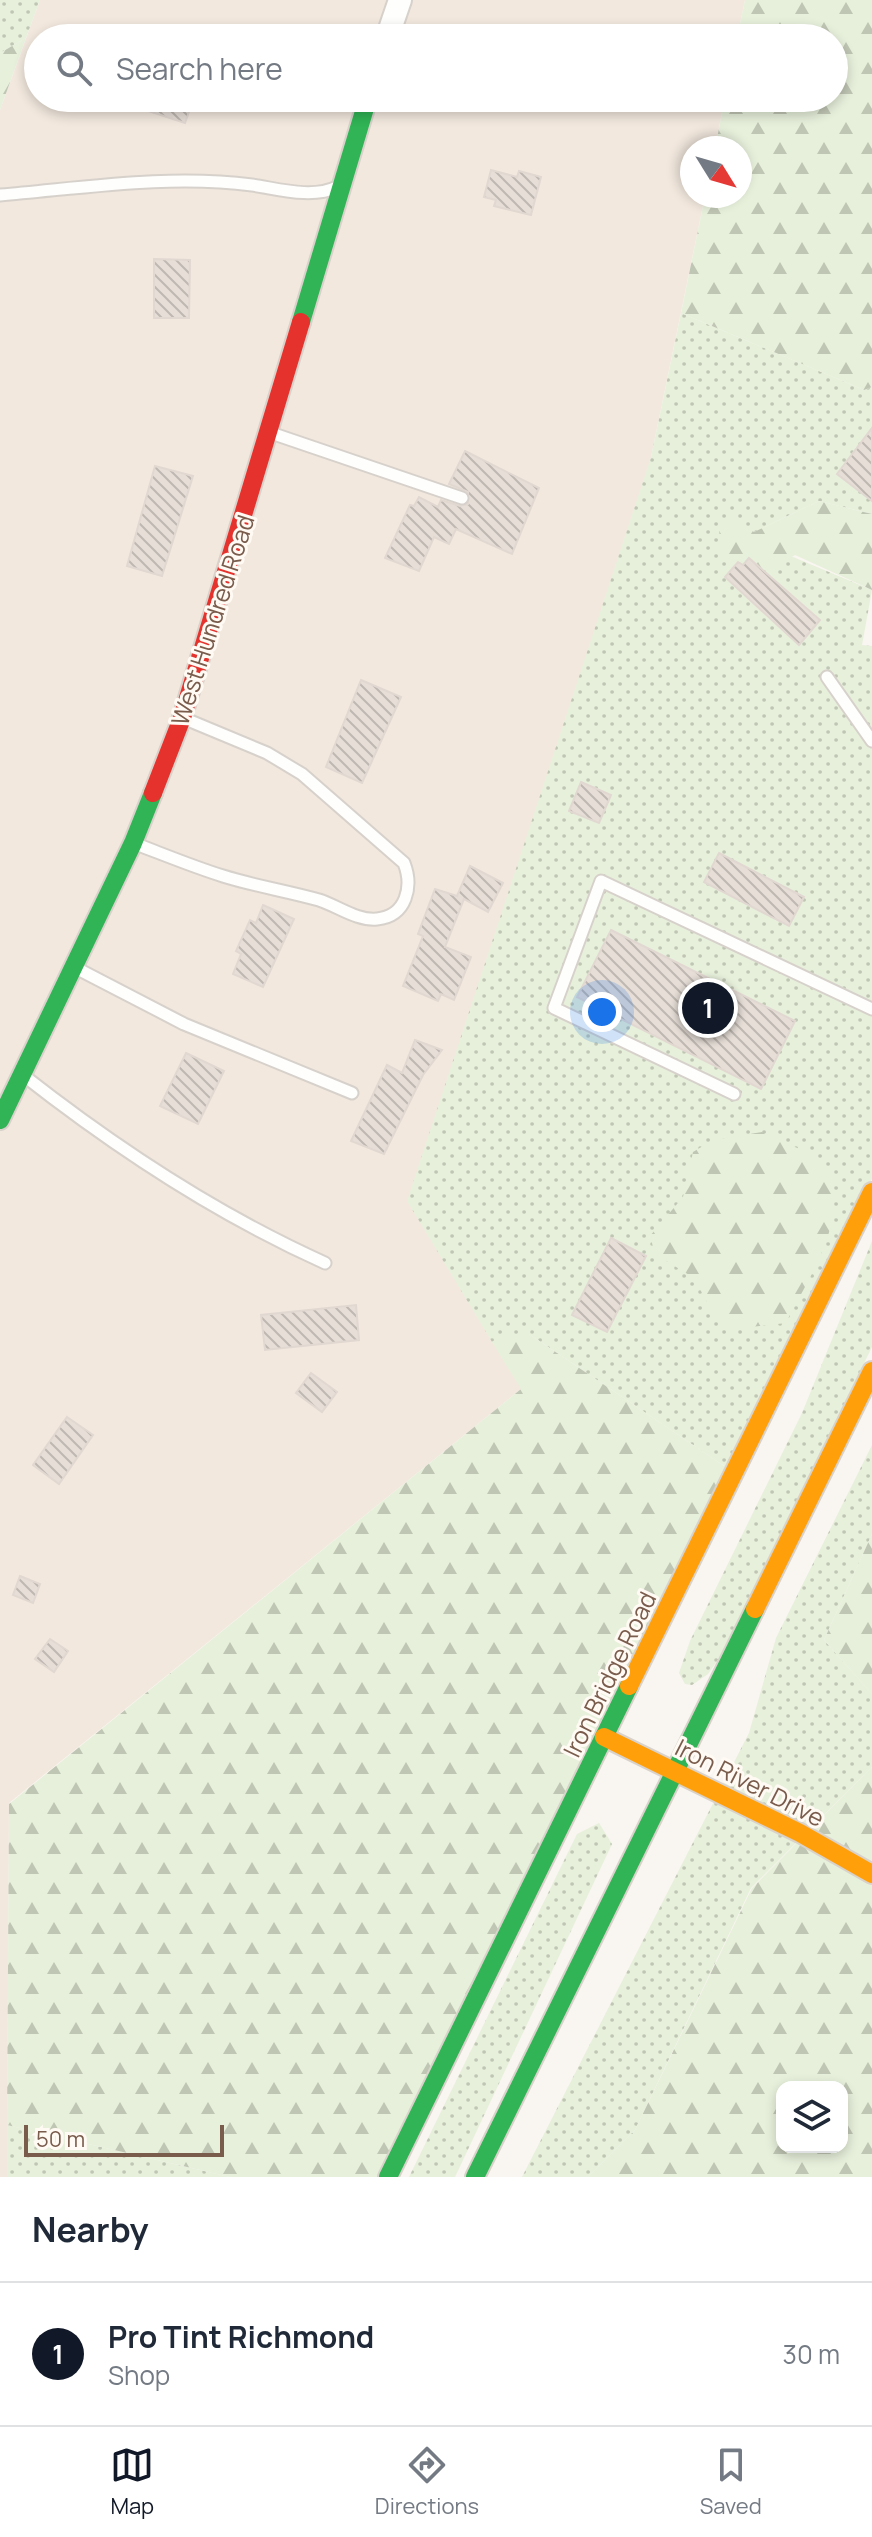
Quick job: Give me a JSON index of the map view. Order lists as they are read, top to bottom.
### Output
{
  "streets": {
    "main road": ["West Hundred Road", "Iron Bridge Road", "Iron River Drive"]
  },
  "crossings": [
    ["Iron Bridge Road", "Iron River Drive"]
  ],
  "scale_bar": "50 m",
  "north": "bottom right",
  "page": {
    "search": "Search here",
    "pins": "1",
    "scale": "50 m",
    "heading": "Nearby",
    "list": [
      {
        "mark": "1",
        "name": "Pro Tint Richmond",
        "note": "Shop",
        "value": "30 m"
      }
    ],
    "nav": ["Map", "Directions", "Saved"]
  }
}
